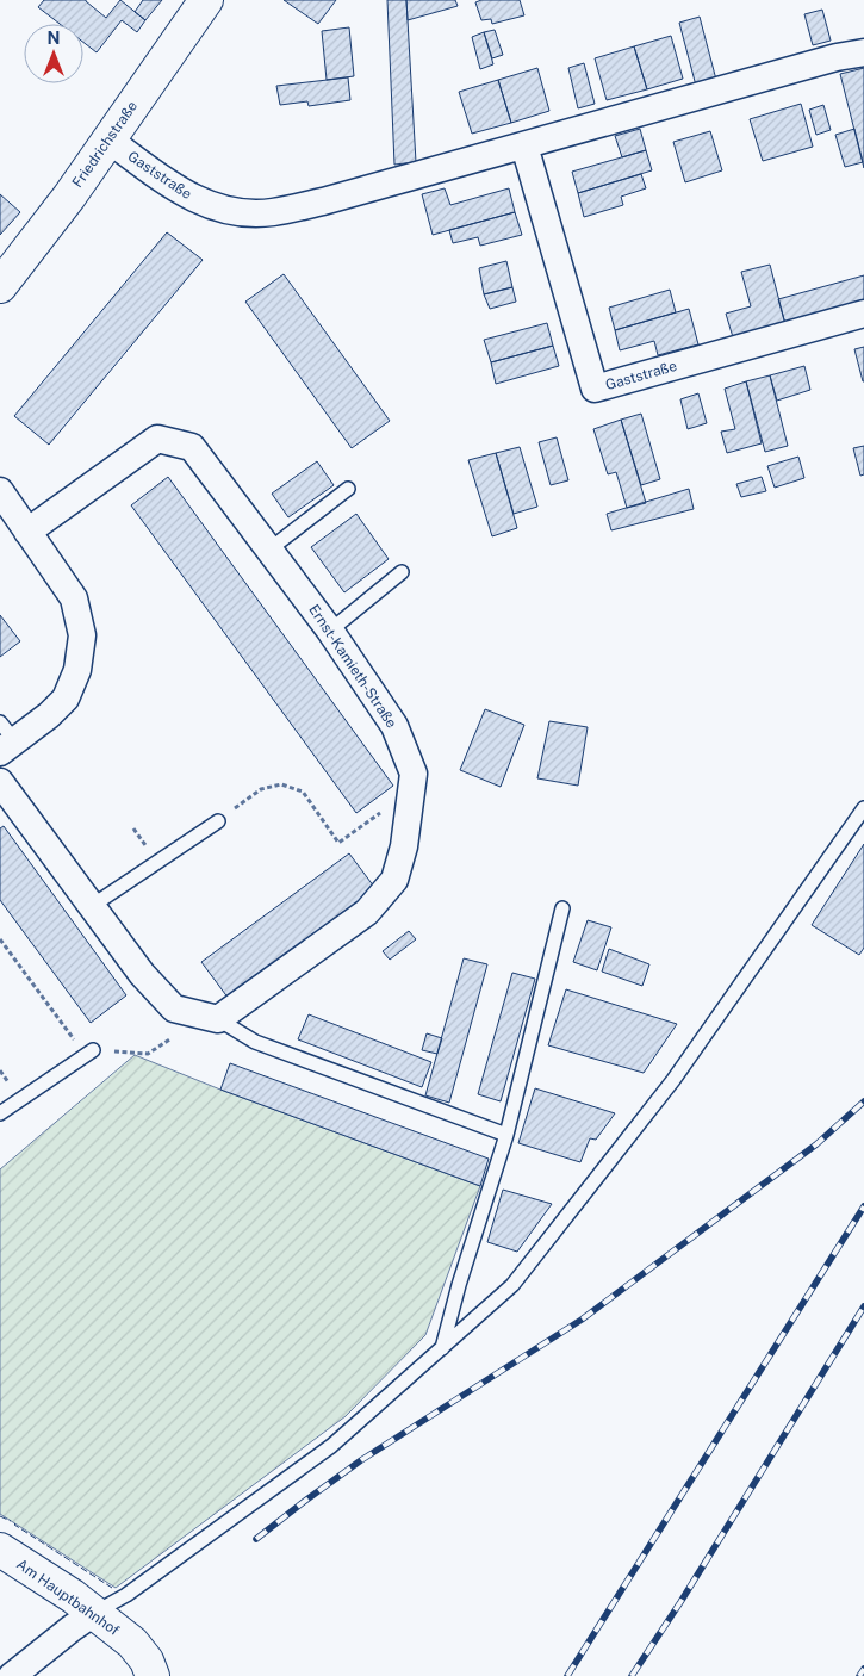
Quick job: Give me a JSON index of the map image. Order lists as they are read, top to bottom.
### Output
{
  "streets": {
    "street": [
      "Friedrichstraße",
      "Gaststraße",
      "Ernst-Kamieth-Straße",
      "Am Hauptbahnhof"
    ]
  },
  "crossings": [
    ["Friedrichstraße", "Gaststraße"]
  ],
  "north": "top"
}
